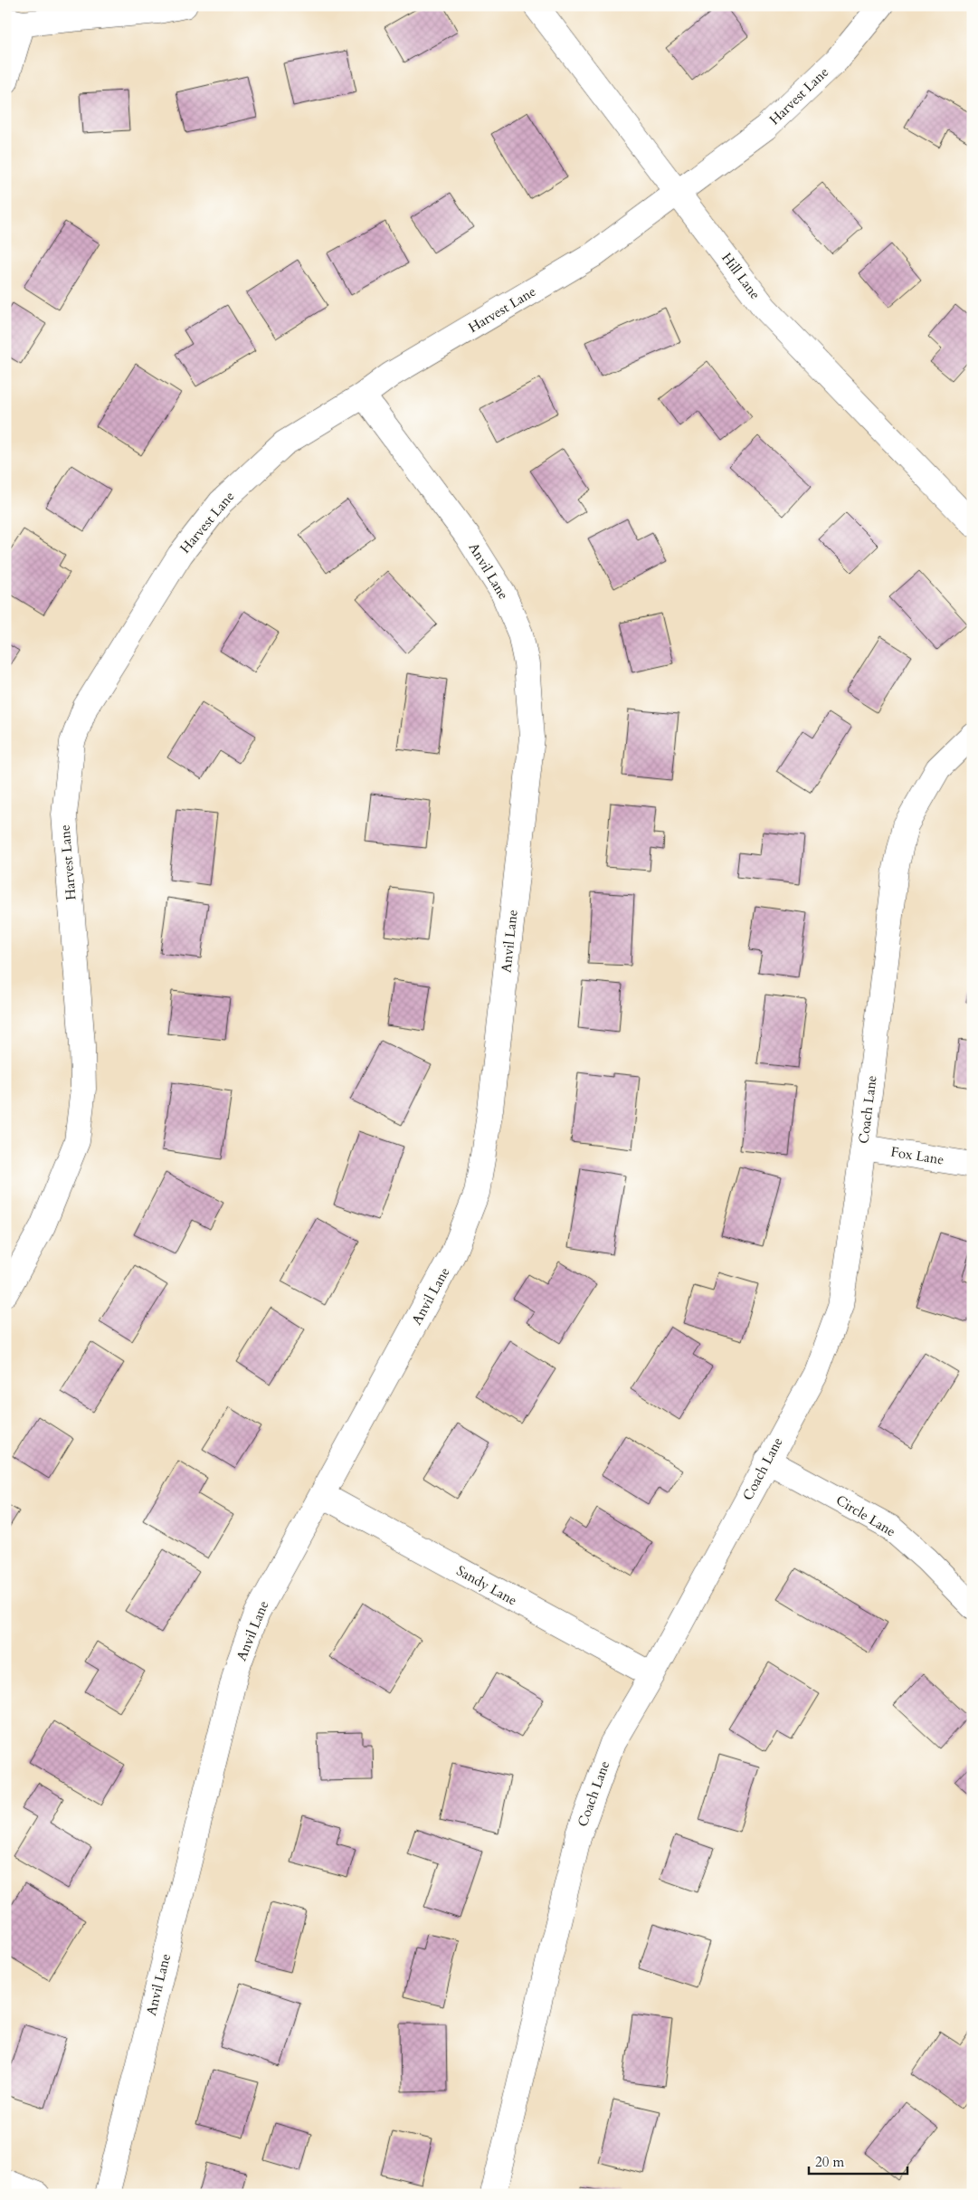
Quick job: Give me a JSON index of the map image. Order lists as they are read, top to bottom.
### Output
{
  "streets": {
    "street": [
      "Harvest Lane",
      "Hill Lane",
      "Anvil Lane",
      "Coach Lane",
      "Fox Lane",
      "Circle Lane",
      "Sandy Lane"
    ]
  },
  "crossings": [
    ["Harvest Lane", "Hill Lane"],
    ["Harvest Lane", "Anvil Lane"],
    ["Anvil Lane", "Sandy Lane"],
    ["Coach Lane", "Fox Lane"],
    ["Coach Lane", "Circle Lane"],
    ["Coach Lane", "Sandy Lane"]
  ],
  "scale_bar": "20 m"
}
